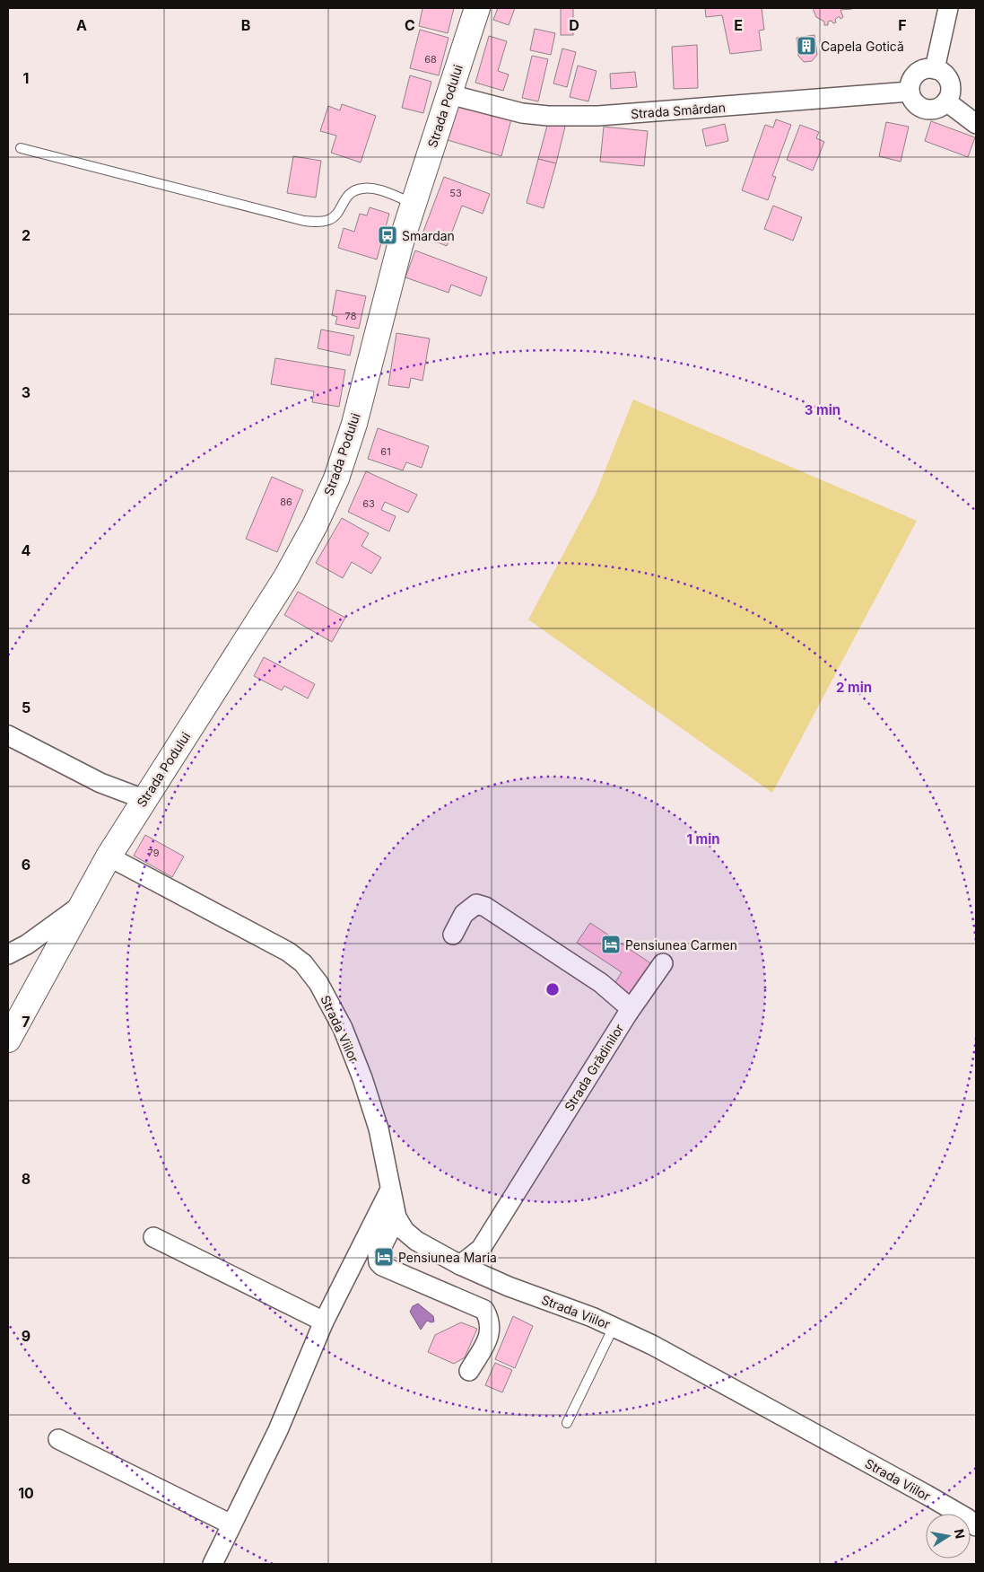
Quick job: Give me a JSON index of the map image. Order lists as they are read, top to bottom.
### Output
{
  "streets": {
    "street": [
      "Strada Podului",
      "Strada Smârdan",
      "Strada Viilor",
      "Strada Grădinilor"
    ]
  },
  "crossings": [
    ["Strada Podului", "Strada Smârdan"],
    ["Strada Podului", "Strada Viilor"],
    ["Strada Viilor", "Strada Grădinilor"]
  ],
  "places": {
    "building": ["Capela Gotică"],
    "bus stop": ["Smardan"],
    "hotel": ["Pensiunea Carmen", "Pensiunea Maria"]
  },
  "house_numbers": [
    "68",
    "53",
    "78",
    "61",
    "86",
    "63",
    "79"
  ],
  "north": "right",
  "grid": {
    "columns": [
      "A",
      "B",
      "C",
      "D",
      "E",
      "F"
    ],
    "rows": [
      "1",
      "2",
      "3",
      "4",
      "5",
      "6",
      "7",
      "8",
      "9",
      "10"
    ]
  },
  "rings": ["3 min", "2 min", "1 min"]
}
